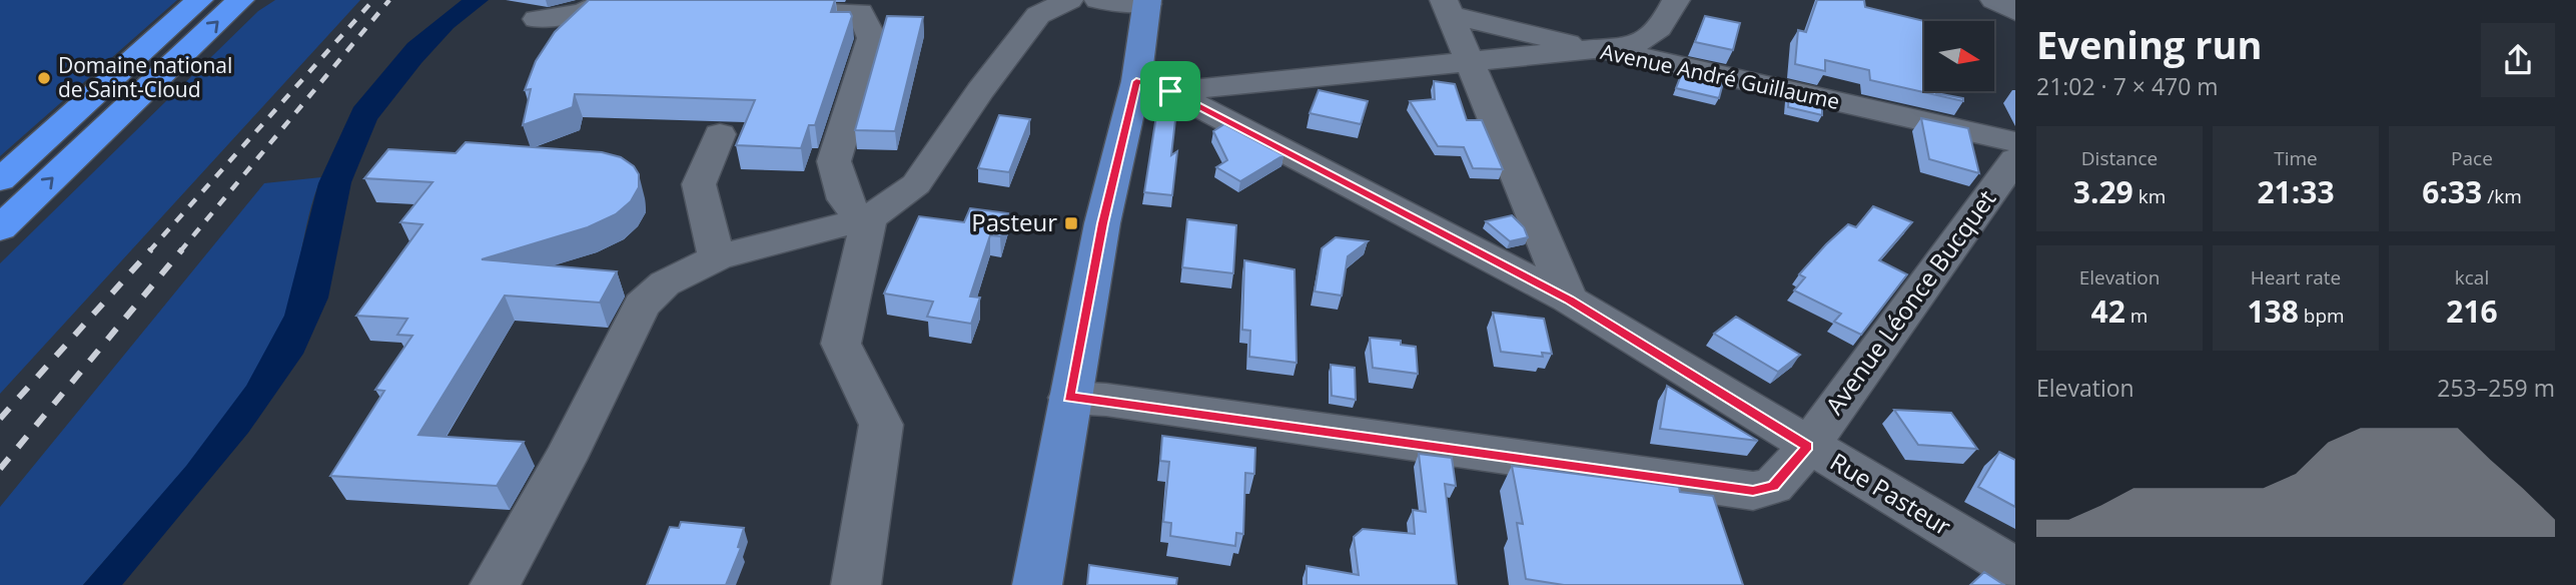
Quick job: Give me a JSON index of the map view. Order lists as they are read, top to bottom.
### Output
{
  "streets": {
    "street": ["Avenue André Guillaume", "Avenue Léonce Bucquet", "Rue Pasteur"]
  },
  "crossings": [
    ["Avenue André Guillaume", "Rue Pasteur"],
    ["Avenue Léonce Bucquet", "Rue Pasteur"]
  ],
  "places": {
    "other": ["Domaine national de Saint-Cloud"],
    "transit": ["Pasteur"]
  },
  "north": "right",
  "page": {
    "heading": ["Evening run", "21:02 · 7 × 470 m"],
    "stats": [
      ["Distance", "3.29 km"],
      ["Time", "21:33"],
      ["Pace", "6:33 /km"],
      ["Elevation", "42 m"],
      ["Heart rate", "138 bpm"],
      ["kcal", "216"]
    ],
    "chart": ["Elevation", "253–259 m"]
  }
}
